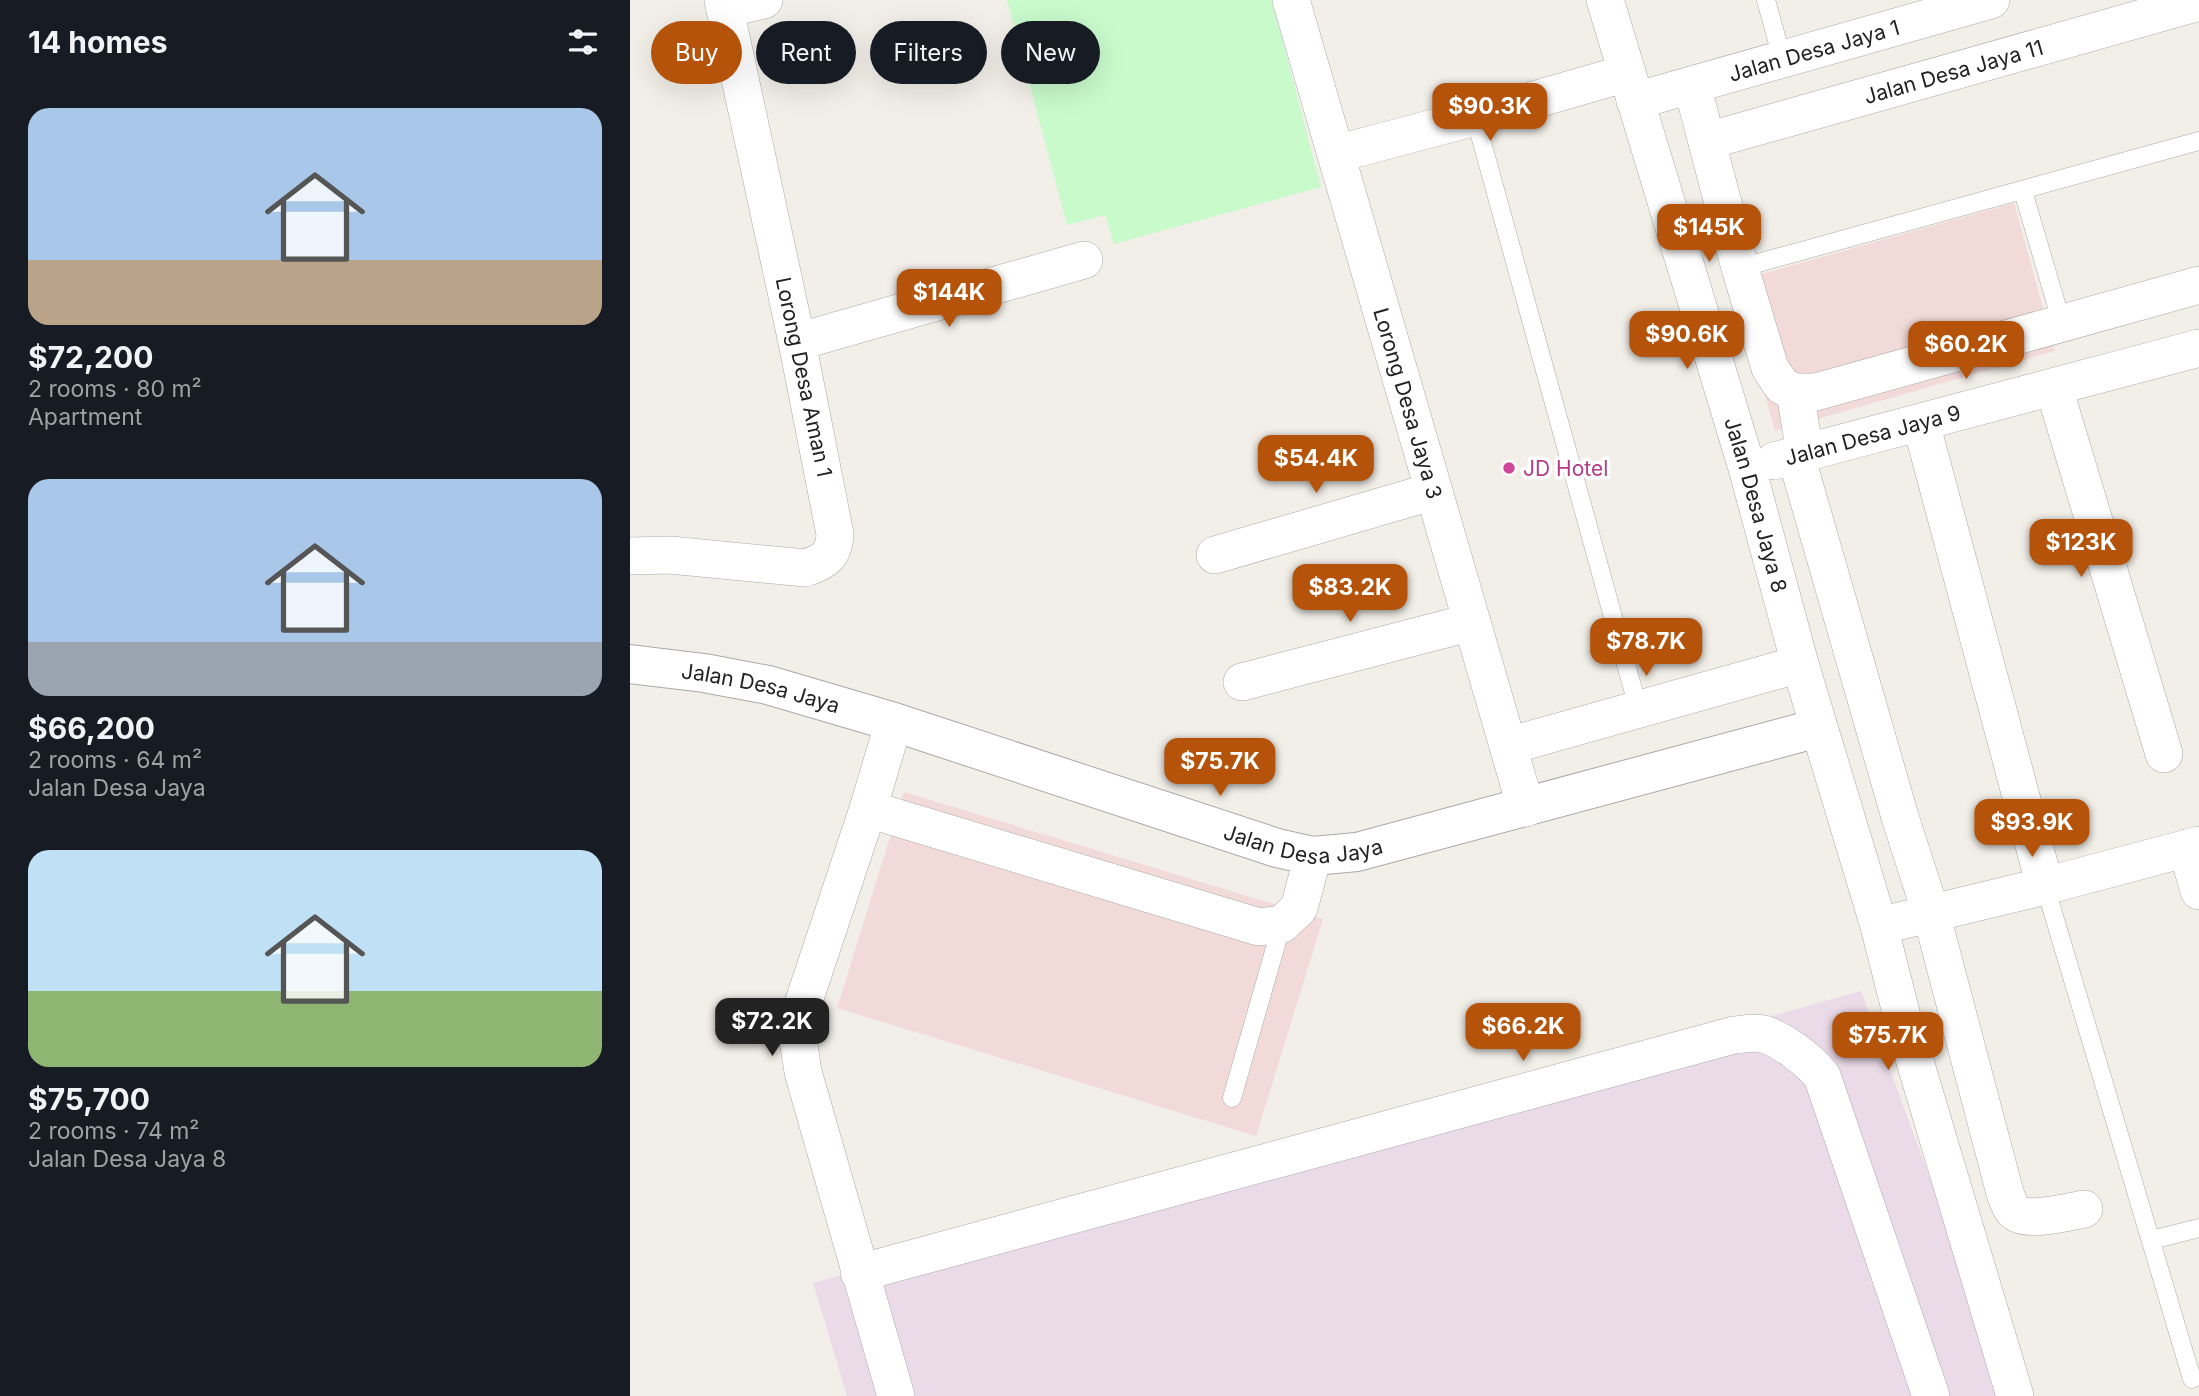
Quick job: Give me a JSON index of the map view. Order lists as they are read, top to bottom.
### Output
{
  "streets": {
    "street": [
      "Jalan Desa Jaya 1",
      "Jalan Desa Jaya 11",
      "Lorong Desa Aman 1",
      "Lorong Desa Jaya 3",
      "Jalan Desa Jaya 9",
      "Jalan Desa Jaya 8",
      "Jalan Desa Jaya"
    ]
  },
  "crossings": [
    ["Jalan Desa Jaya 1", "Lorong Desa Jaya 3"],
    ["Jalan Desa Jaya 1", "Jalan Desa Jaya 8"],
    ["Lorong Desa Jaya 3", "Jalan Desa Jaya"],
    ["Jalan Desa Jaya 9", "Jalan Desa Jaya 8"],
    ["Jalan Desa Jaya 8", "Jalan Desa Jaya"]
  ],
  "places": ["JD Hotel"],
  "page": {
    "heading": "14 homes",
    "chip": [
      "Buy",
      "Rent",
      "Filters",
      "New"
    ],
    "price": [
      "$90.3K",
      "$145K",
      "$144K",
      "$90.6K",
      "$60.2K",
      "$54.4K",
      "$123K",
      "$83.2K",
      "$78.7K",
      "$75.7K",
      "$93.9K",
      "$72.2K",
      "$66.2K",
      "$75.7K"
    ],
    "list": [
      {
        "name": "$72,200",
        "note": "2 rooms · 80 m² · Apartment"
      },
      {
        "name": "$66,200",
        "note": "2 rooms · 64 m² · Jalan Desa Jaya"
      },
      {
        "name": "$75,700",
        "note": "2 rooms · 74 m² · Jalan Desa Jaya 8"
      }
    ]
  }
}
